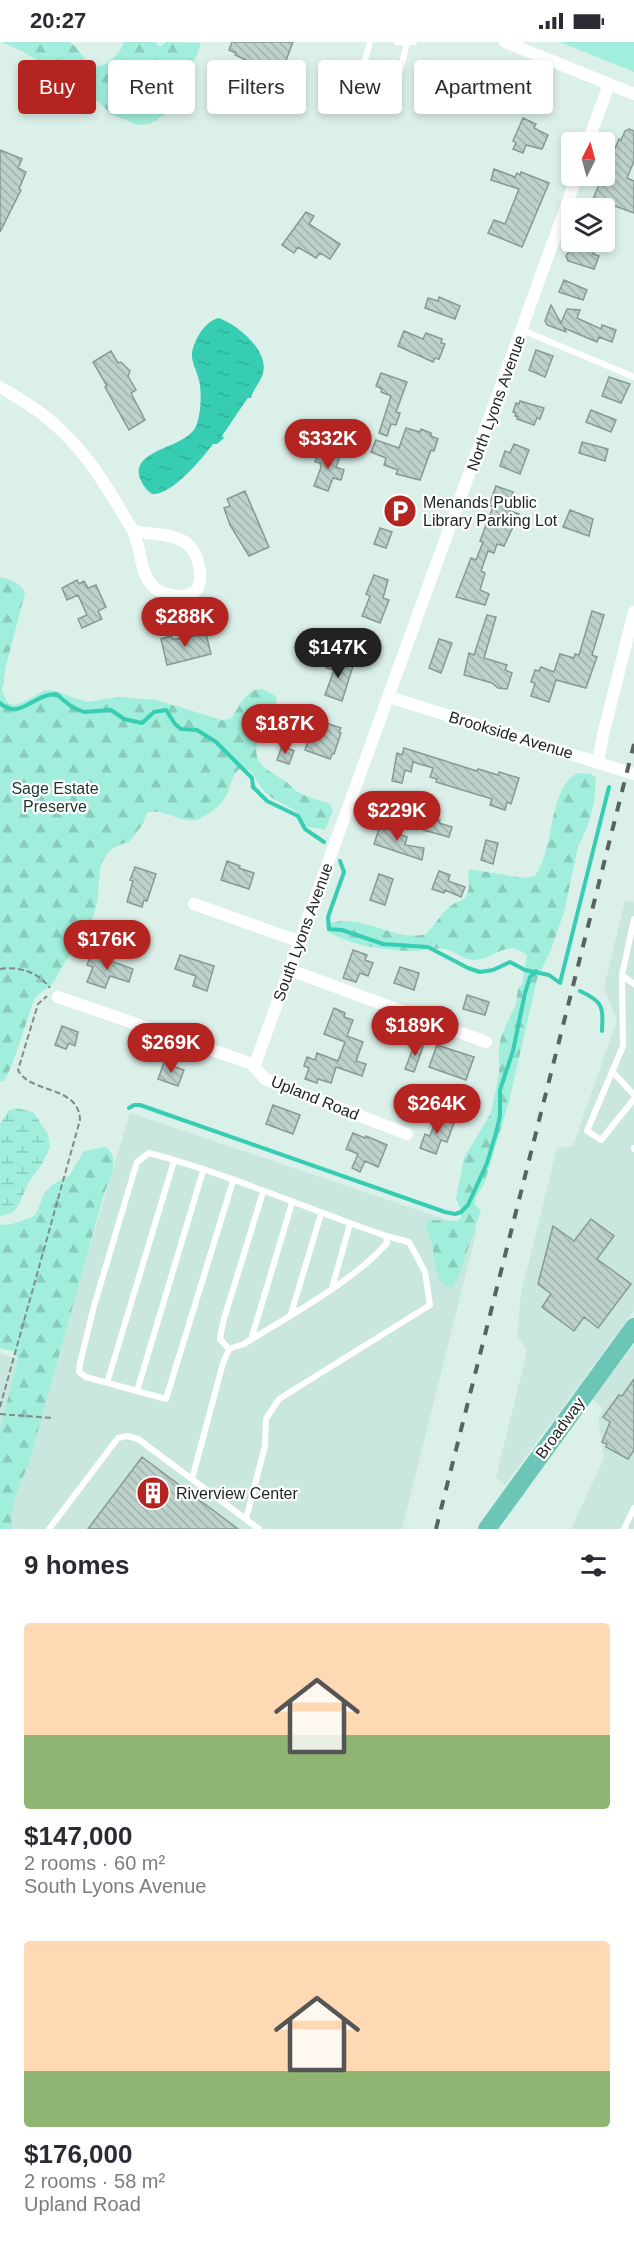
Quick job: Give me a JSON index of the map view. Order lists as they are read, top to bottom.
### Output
{
  "streets": {
    "main road": ["Broadway"],
    "street": [
      "North Lyons Avenue",
      "Brookside Avenue",
      "South Lyons Avenue",
      "Upland Road"
    ]
  },
  "crossings": [
    ["North Lyons Avenue", "Brookside Avenue"],
    ["North Lyons Avenue", "South Lyons Avenue"],
    ["Brookside Avenue", "South Lyons Avenue"],
    ["South Lyons Avenue", "Upland Road"]
  ],
  "parks": ["Sage Estate Preserve"],
  "places": {
    "parking": ["Menands Public Library Parking Lot"],
    "building": ["Riverview Center"]
  },
  "north": "top",
  "page": {
    "status": "20:27",
    "chip": [
      "Buy",
      "Rent",
      "Filters",
      "New",
      "Apartment"
    ],
    "price": [
      "$332K",
      "$288K",
      "$147K",
      "$187K",
      "$229K",
      "$176K",
      "$189K",
      "$269K",
      "$264K"
    ],
    "heading": "9 homes",
    "list": [
      {
        "name": "$147,000",
        "note": "2 rooms · 60 m² · South Lyons Avenue"
      },
      {
        "name": "$176,000",
        "note": "2 rooms · 58 m² · Upland Road"
      }
    ]
  }
}
